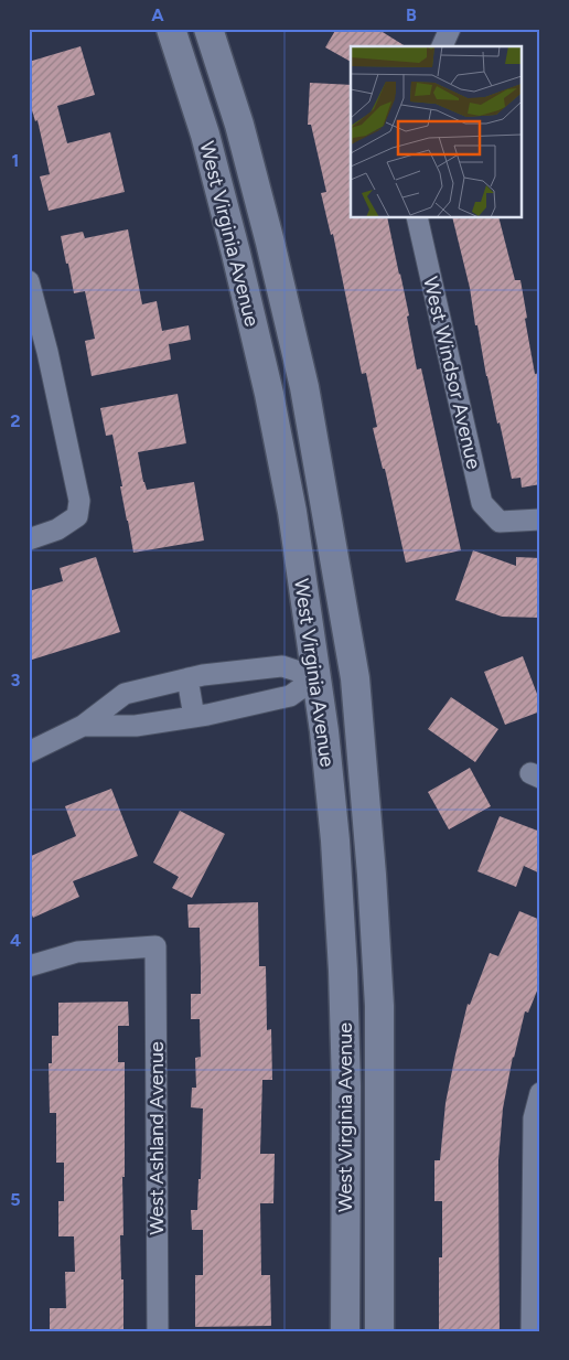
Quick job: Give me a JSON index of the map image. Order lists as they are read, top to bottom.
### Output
{
  "streets": {
    "main road": ["West Virginia Avenue"],
    "street": ["West Windsor Avenue", "West Ashland Avenue"]
  },
  "grid": {
    "columns": ["A", "B"],
    "rows": [
      "1",
      "2",
      "3",
      "4",
      "5"
    ]
  }
}
